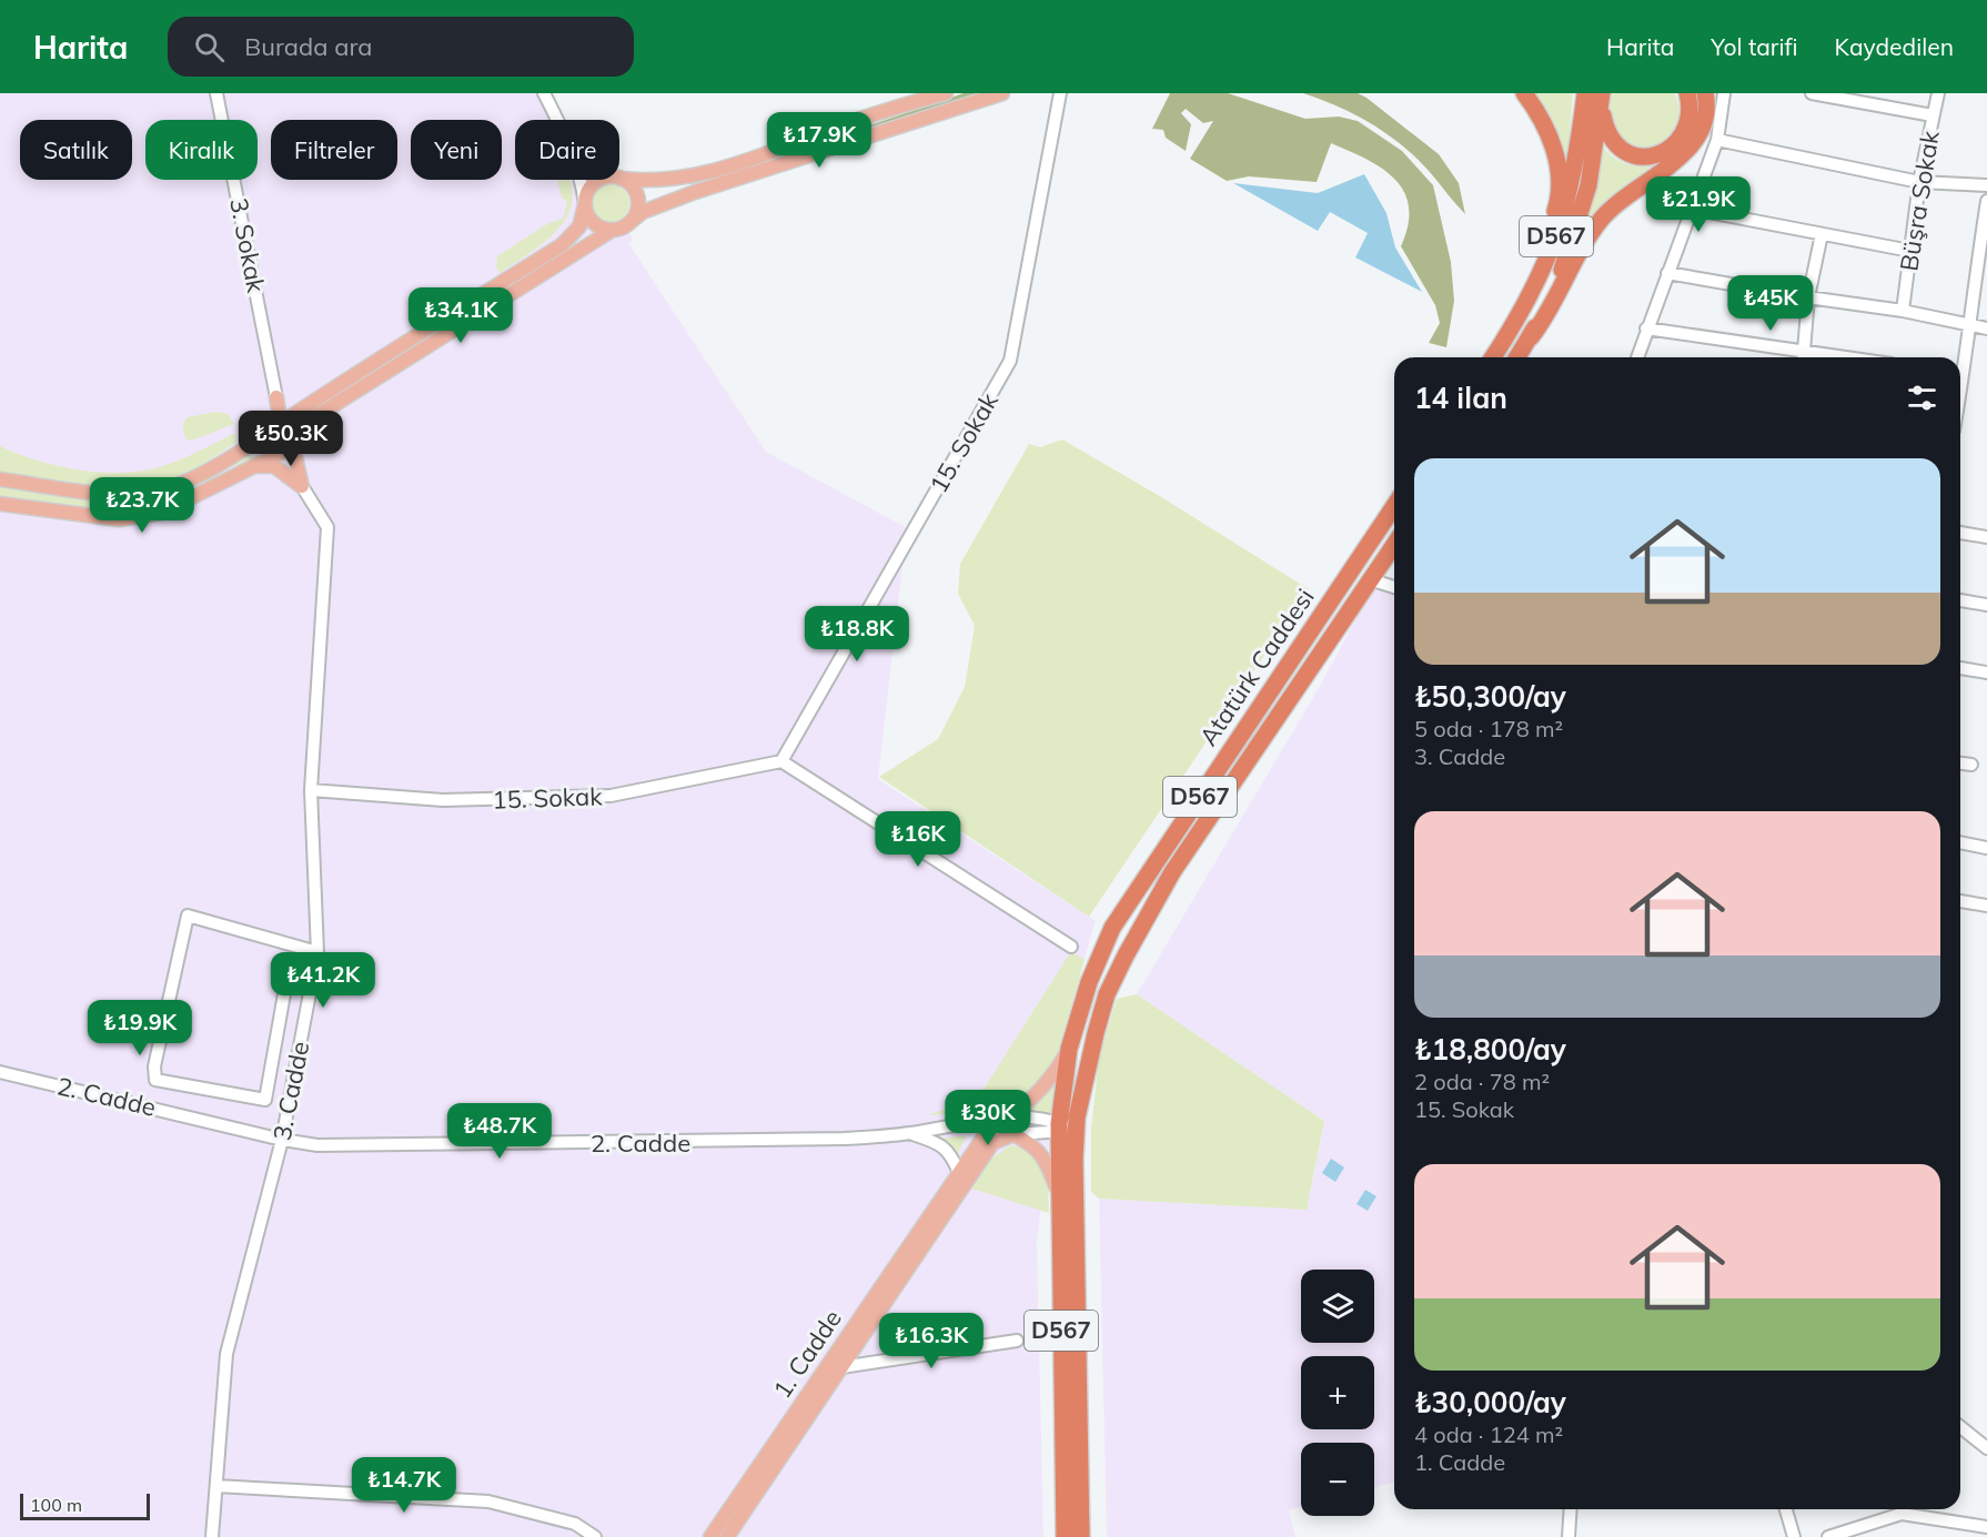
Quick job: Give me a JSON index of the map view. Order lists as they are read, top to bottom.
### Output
{
  "streets": {
    "highway": ["D567", "Atatürk Caddesi"],
    "main road": ["1. Cadde"],
    "street": [
      "Büşra Sokak",
      "3. Sokak",
      "15. Sokak",
      "3. Cadde",
      "2. Cadde"
    ]
  },
  "crossings": [
    ["D567", "Atatürk Caddesi"],
    ["D567", "2. Cadde"],
    ["15. Sokak", "3. Cadde"],
    ["Atatürk Caddesi", "2. Cadde"],
    ["3. Cadde", "2. Cadde"]
  ],
  "scale_bar": "100 m",
  "page": {
    "header": "Harita",
    "search": "Burada ara",
    "nav": ["Harita", "Yol tarifi", "Kaydedilen"],
    "price": [
      "₺17.9K",
      "₺21.9K",
      "₺45K",
      "₺34.1K",
      "₺50.3K",
      "₺23.7K",
      "₺18.8K",
      "₺16K",
      "₺41.2K",
      "₺19.9K",
      "₺30K",
      "₺48.7K",
      "₺16.3K",
      "₺14.7K"
    ],
    "chip": [
      "Satılık",
      "Kiralık",
      "Filtreler",
      "Yeni",
      "Daire"
    ],
    "heading": "14 ilan",
    "list": [
      {
        "name": "₺50,300/ay",
        "note": "5 oda · 178 m² · 3. Cadde"
      },
      {
        "name": "₺18,800/ay",
        "note": "2 oda · 78 m² · 15. Sokak"
      },
      {
        "name": "₺30,000/ay",
        "note": "4 oda · 124 m² · 1. Cadde"
      }
    ],
    "map_buttons": ["+", "−"],
    "scale": "100 m"
  }
}
